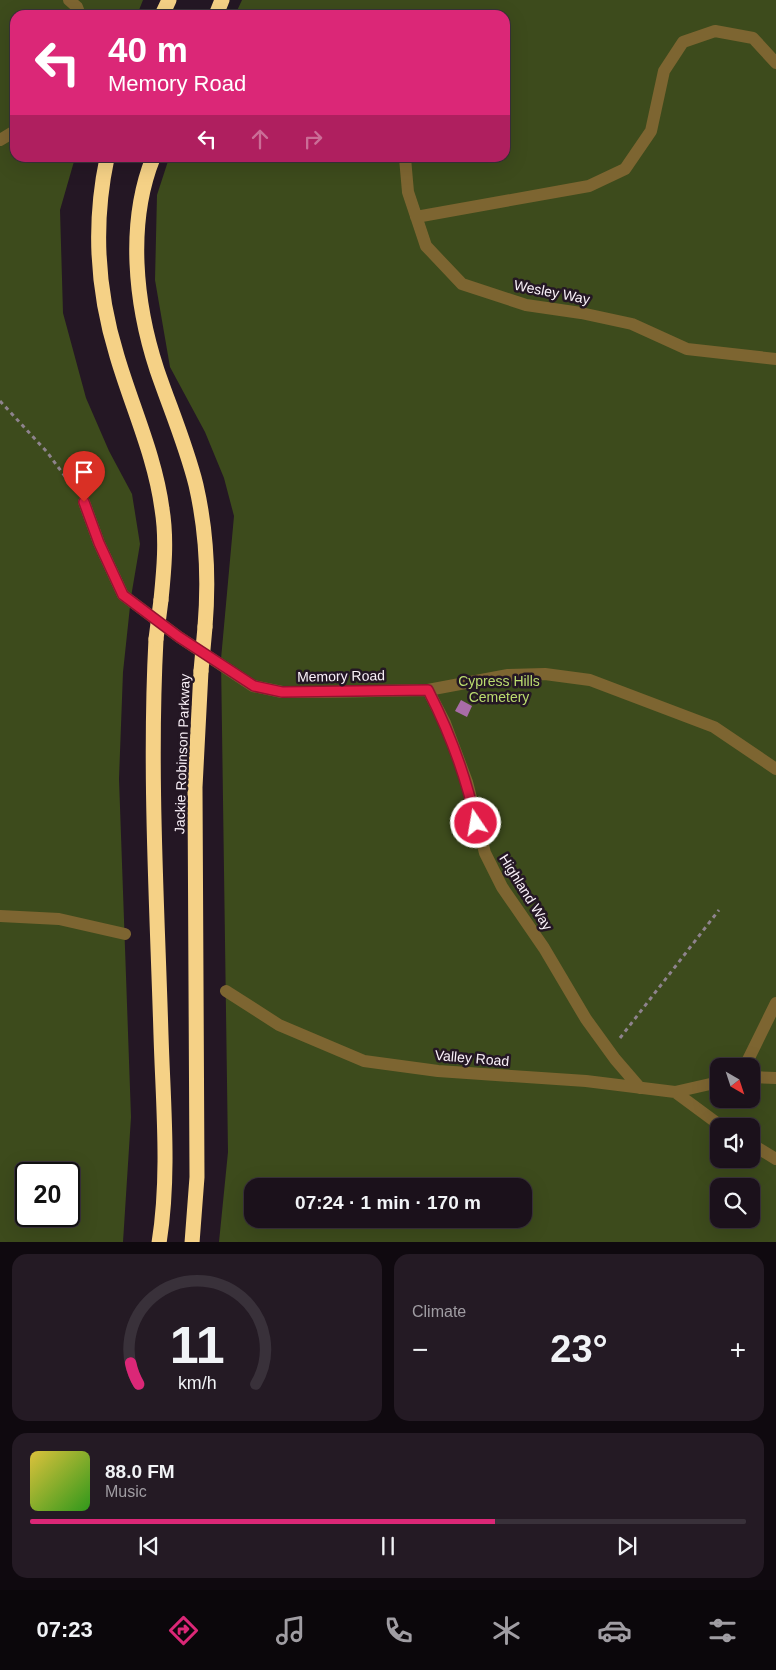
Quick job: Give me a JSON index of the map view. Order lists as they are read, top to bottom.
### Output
{
  "streets": {
    "highway": ["Jackie Robinson Parkway"],
    "lane": [
      "Wesley Way",
      "Memory Road",
      "Highland Way",
      "Valley Road"
    ]
  },
  "crossings": [
    ["Memory Road", "Highland Way"],
    ["Highland Way", "Valley Road"]
  ],
  "parks": ["Cypress Hills Cemetery"],
  "north": "bottom right",
  "page": {
    "turn": ["40 m", "Memory Road"],
    "limit": "20",
    "trip": "07:24 · 1 min · 170 m",
    "tile": "Climate",
    "heat": ["−", "23°", "+"],
    "song": ["88.0 FM", "Music"],
    "tabs": "07:23",
    "gauge": ["11", "km/h"]
  }
}
